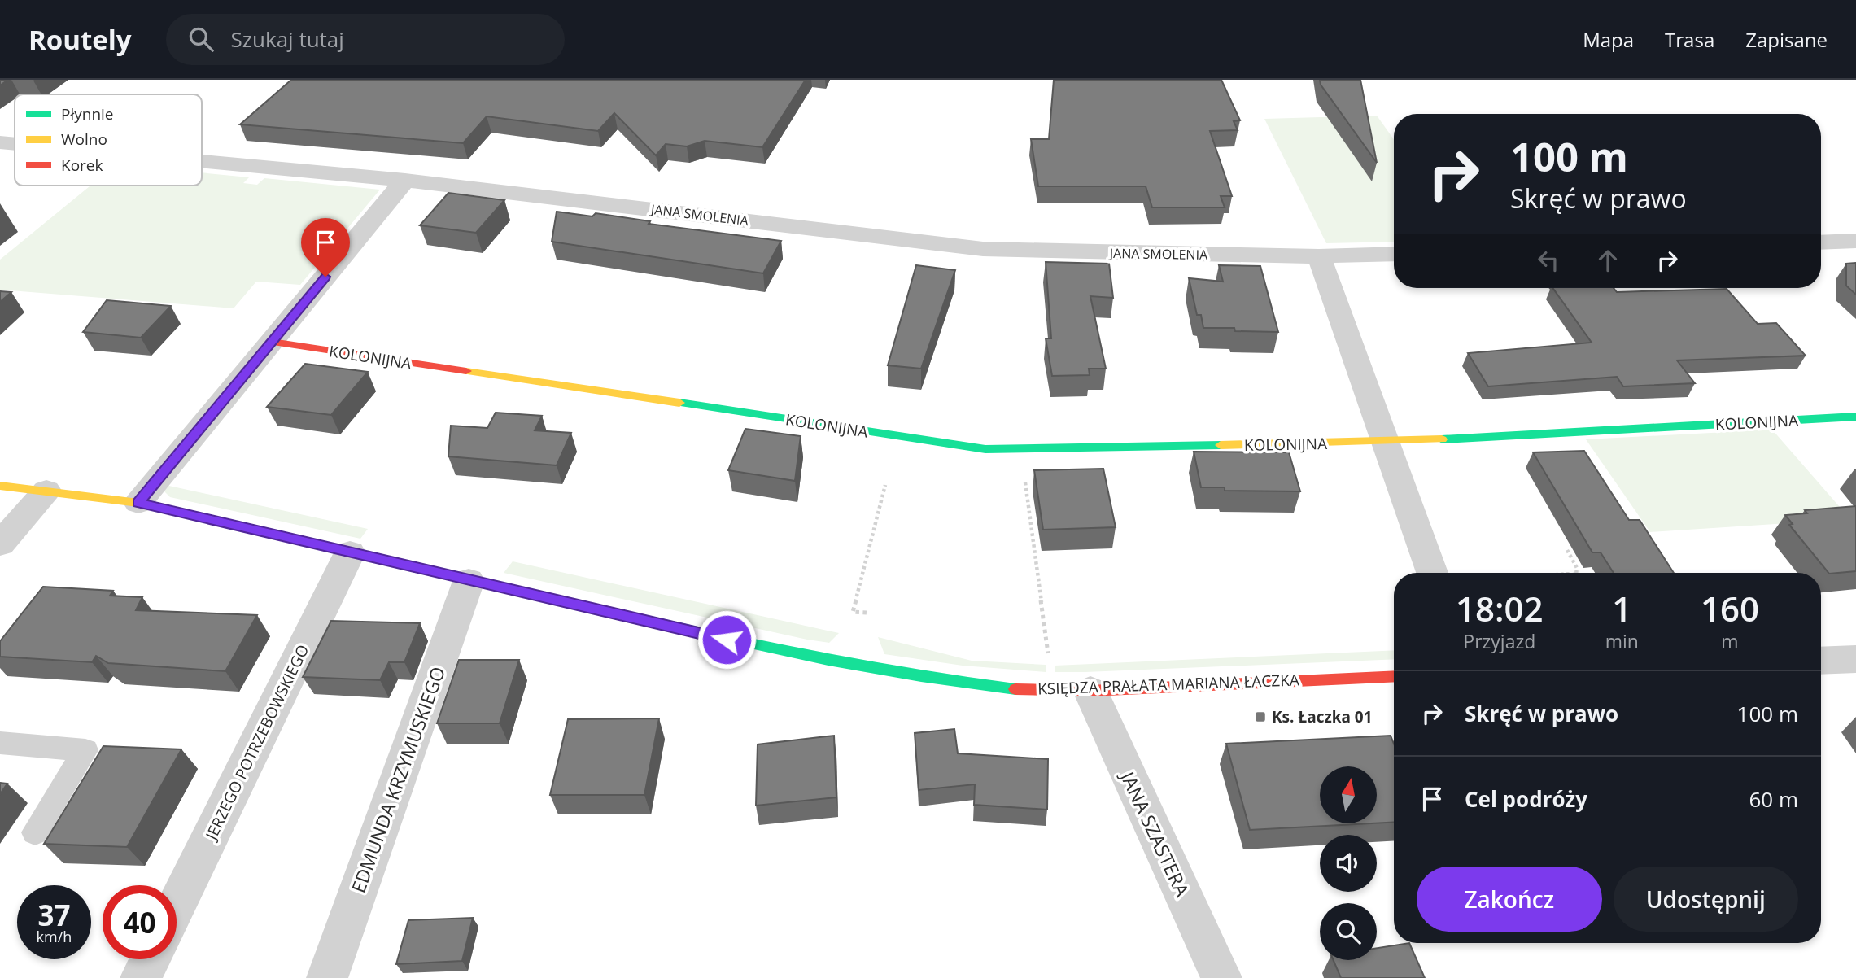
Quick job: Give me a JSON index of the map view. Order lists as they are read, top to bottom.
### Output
{
  "streets": {
    "street": [
      "JANA SMOLENIA",
      "KOLONIJNA",
      "KSIĘDZA PRAŁATA MARIANA ŁACZKA",
      "JERZEGO POTRZEBOWSKIEGO",
      "EDMUNDA KRZYMUSKIEGO",
      "JANA SZASTERA"
    ]
  },
  "crossings": [
    ["KSIĘDZA PRAŁATA MARIANA ŁACZKA", "JERZEGO POTRZEBOWSKIEGO"],
    ["KSIĘDZA PRAŁATA MARIANA ŁACZKA", "EDMUNDA KRZYMUSKIEGO"],
    ["KSIĘDZA PRAŁATA MARIANA ŁACZKA", "JANA SZASTERA"]
  ],
  "places": {
    "transit": ["Ks. Łaczka 01"]
  },
  "legend": ["Płynnie", "Wolno", "Korek"],
  "north": "top",
  "page": {
    "header": "Routely",
    "search": "Szukaj tutaj",
    "nav": ["Mapa", "Trasa", "Zapisane"],
    "turn": ["100 m", "Skręć w prawo"],
    "eta": [
      "18:02",
      "Przyjazd",
      "1",
      "min",
      "160",
      "m"
    ],
    "list": [
      {
        "name": "Skręć w prawo",
        "value": "100 m"
      },
      {
        "name": "Cel podróży",
        "value": "60 m"
      }
    ],
    "buttons": ["Zakończ", "Udostępnij"],
    "speed": "37 km/h",
    "limit": "40"
  }
}
